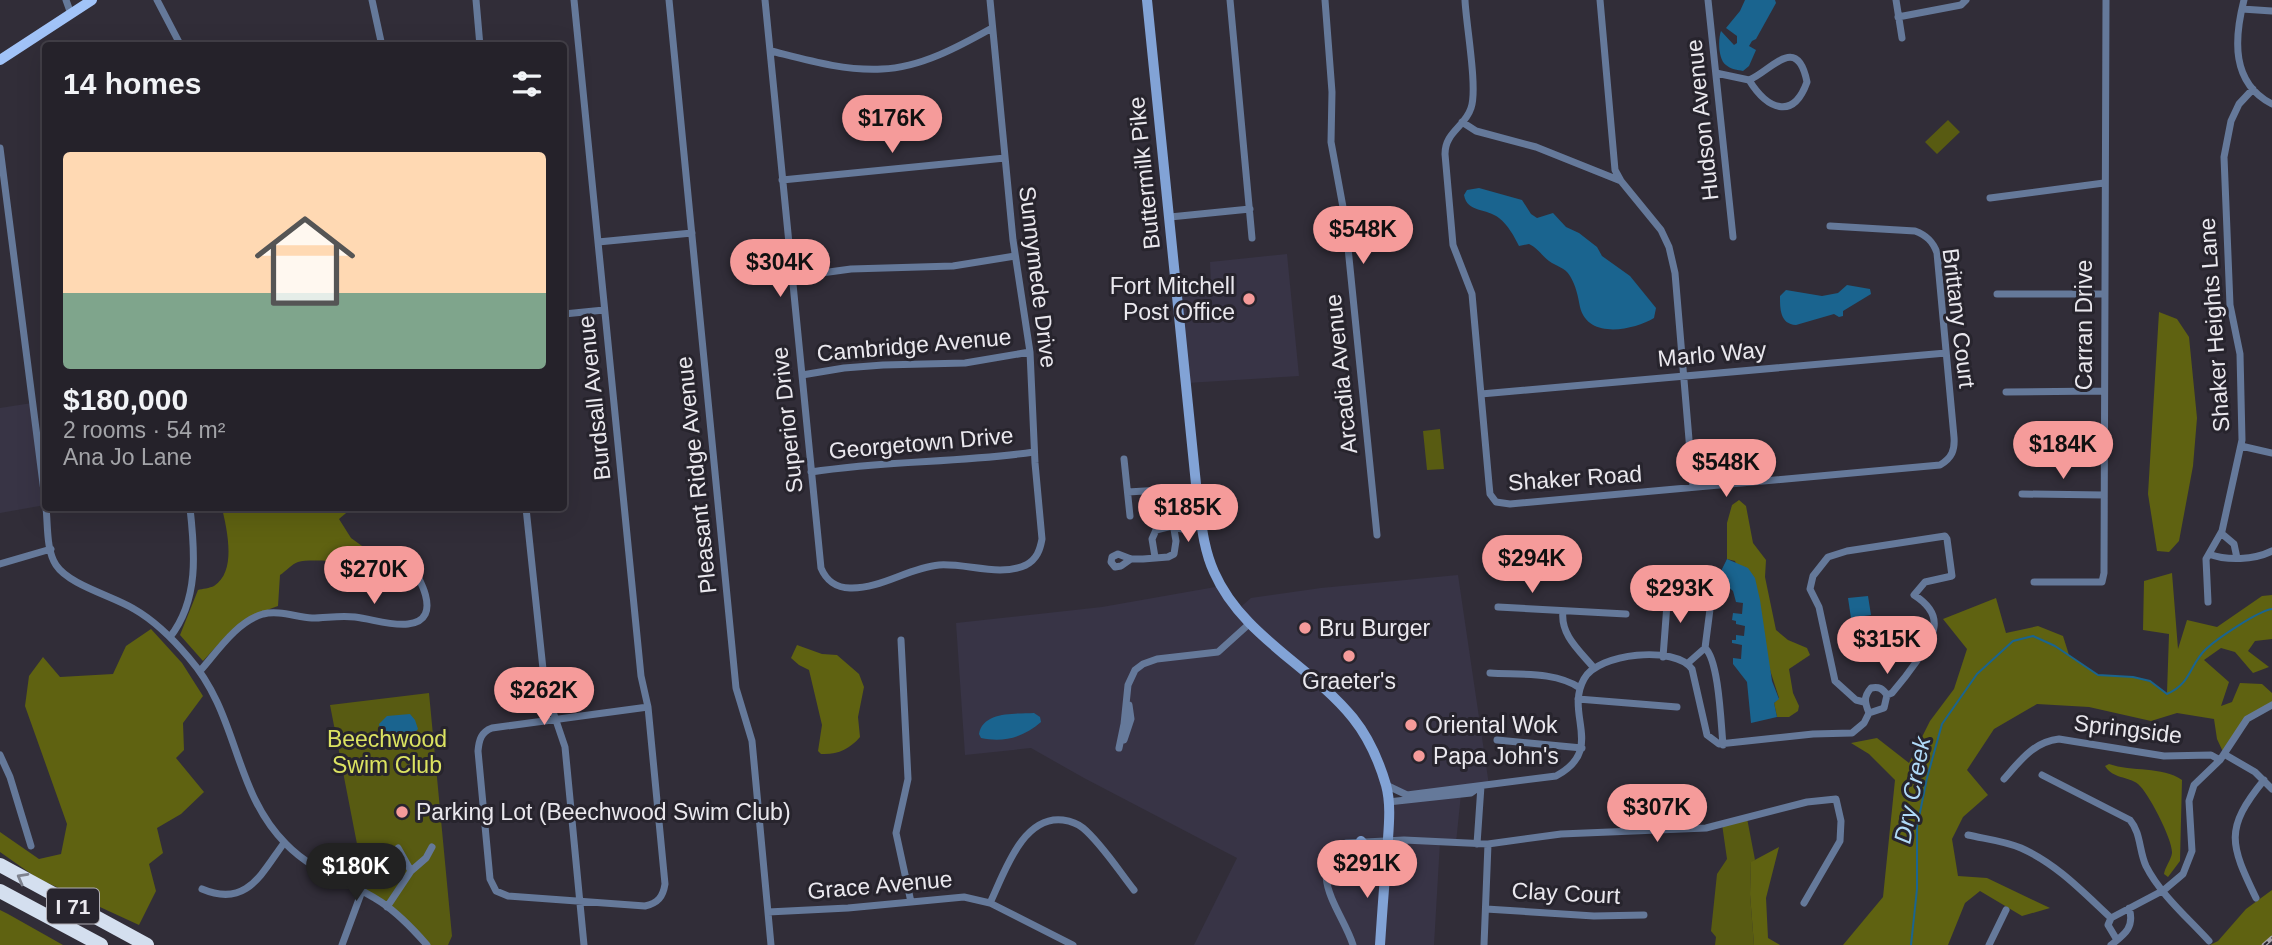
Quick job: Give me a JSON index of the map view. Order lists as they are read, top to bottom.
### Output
{
  "streets": {
    "highway": ["I 71"],
    "main road": ["Buttermilk Pike"],
    "street": [
      "Hudson Avenue",
      "Sunnymede Drive",
      "Brittany Court",
      "Carran Drive",
      "Shaker Heights Lane",
      "Cambridge Avenue",
      "Marlo Way",
      "Arcadia Avenue",
      "Burdsall Avenue",
      "Superior Drive",
      "Georgetown Drive",
      "Pleasant Ridge Avenue",
      "Shaker Road",
      "Springside",
      "Grace Avenue",
      "Clay Court"
    ]
  },
  "crossings": [
    ["Sunnymede Drive", "Cambridge Avenue"],
    ["Sunnymede Drive", "Superior Drive"],
    ["Sunnymede Drive", "Georgetown Drive"],
    ["Brittany Court", "Marlo Way"],
    ["Brittany Court", "Shaker Road"],
    ["Cambridge Avenue", "Superior Drive"],
    ["Marlo Way", "Shaker Road"],
    ["Superior Drive", "Georgetown Drive"],
    ["Pleasant Ridge Avenue", "Grace Avenue"]
  ],
  "water": ["Dry Creek"],
  "parks": ["Beechwood Swim Club"],
  "places": [
    "Fort Mitchell Post Office",
    "Bru Burger",
    "Graeter's",
    "Oriental Wok",
    "Papa John's",
    "Parking Lot (Beechwood Swim Club)"
  ],
  "page": {
    "heading": "14 homes",
    "price": [
      "$176K",
      "$548K",
      "$304K",
      "$184K",
      "$548K",
      "$185K",
      "$294K",
      "$270K",
      "$293K",
      "$315K",
      "$262K",
      "$307K",
      "$291K",
      "$180K"
    ],
    "list": [
      {
        "name": "$180,000",
        "note": "2 rooms · 54 m² · Ana Jo Lane"
      }
    ]
  }
}
